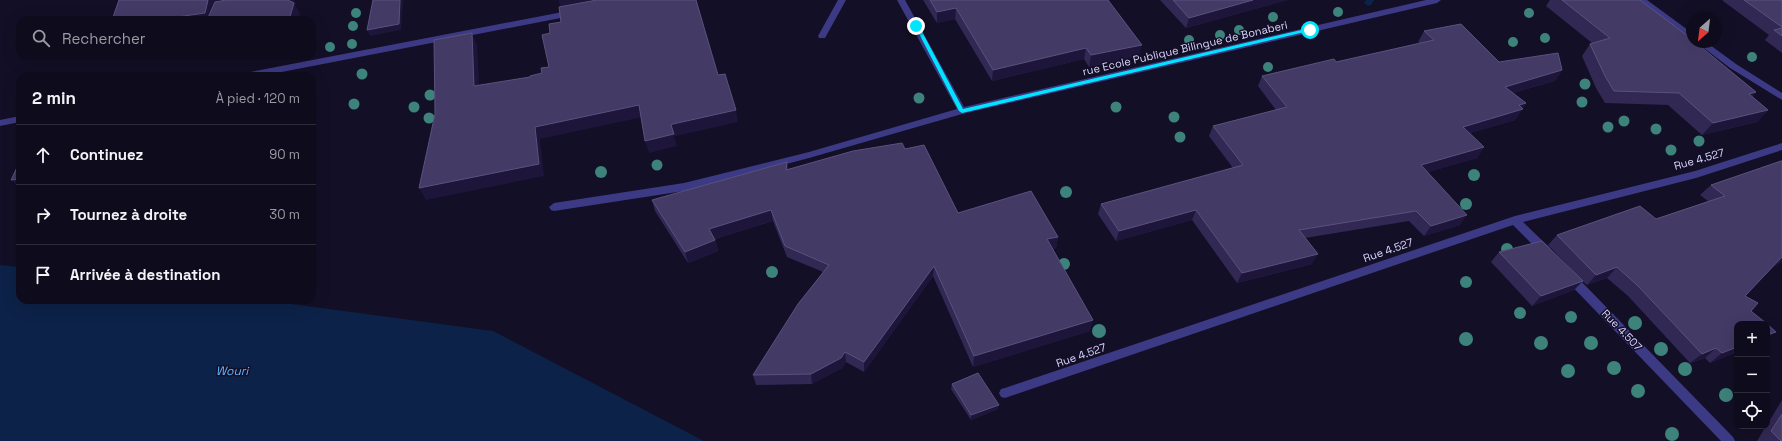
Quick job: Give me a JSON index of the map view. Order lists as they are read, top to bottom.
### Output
{
  "streets": {
    "street": ["rue Ecole Publique Bilingue de Bonaberi", "Rue 4.527", "Rue 4.507"]
  },
  "crossings": [
    ["Rue 4.527", "Rue 4.507"]
  ],
  "water": ["Wouri"],
  "north": "bottom left",
  "page": {
    "search": "Rechercher",
    "heading": ["2 min", "À pied · 120 m"],
    "list": [
      ["Continuez", "90 m"],
      ["Tournez à droite", "30 m"],
      "Arrivée à destination"
    ],
    "map_buttons": ["+", "−"]
  }
}
